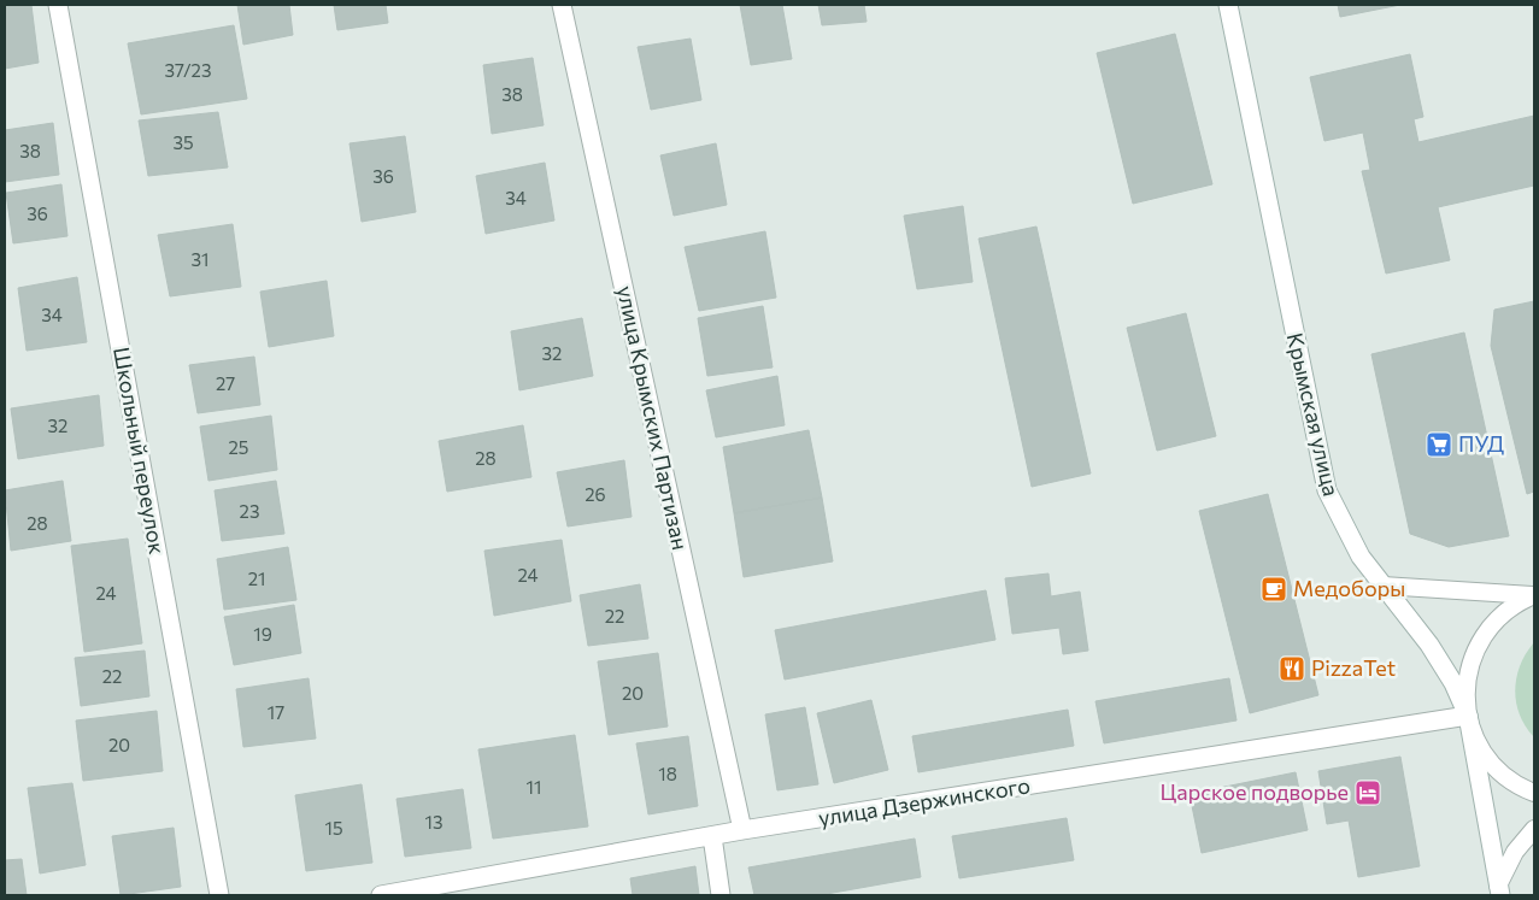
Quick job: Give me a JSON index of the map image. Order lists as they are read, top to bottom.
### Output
{
  "streets": {
    "street": [
      "Крымская улица",
      "улица Крымских Партизан",
      "Школьный переулок",
      "улица Дзержинского"
    ]
  },
  "crossings": [
    ["Крымская улица", "улица Дзержинского"],
    ["улица Крымских Партизан", "улица Дзержинского"]
  ],
  "places": {
    "supermarket": ["ПУД"],
    "cafe": ["Медоборы"],
    "restaurant": ["PizzaTet"],
    "hotel": ["Царское подворье"]
  },
  "house_numbers": [
    "37/23",
    "38",
    "35",
    "38",
    "36",
    "34",
    "36",
    "31",
    "34",
    "32",
    "27",
    "32",
    "25",
    "28",
    "26",
    "23",
    "28",
    "24",
    "21",
    "24",
    "22",
    "19",
    "22",
    "20",
    "17",
    "20",
    "18",
    "11",
    "13",
    "15"
  ]
}
